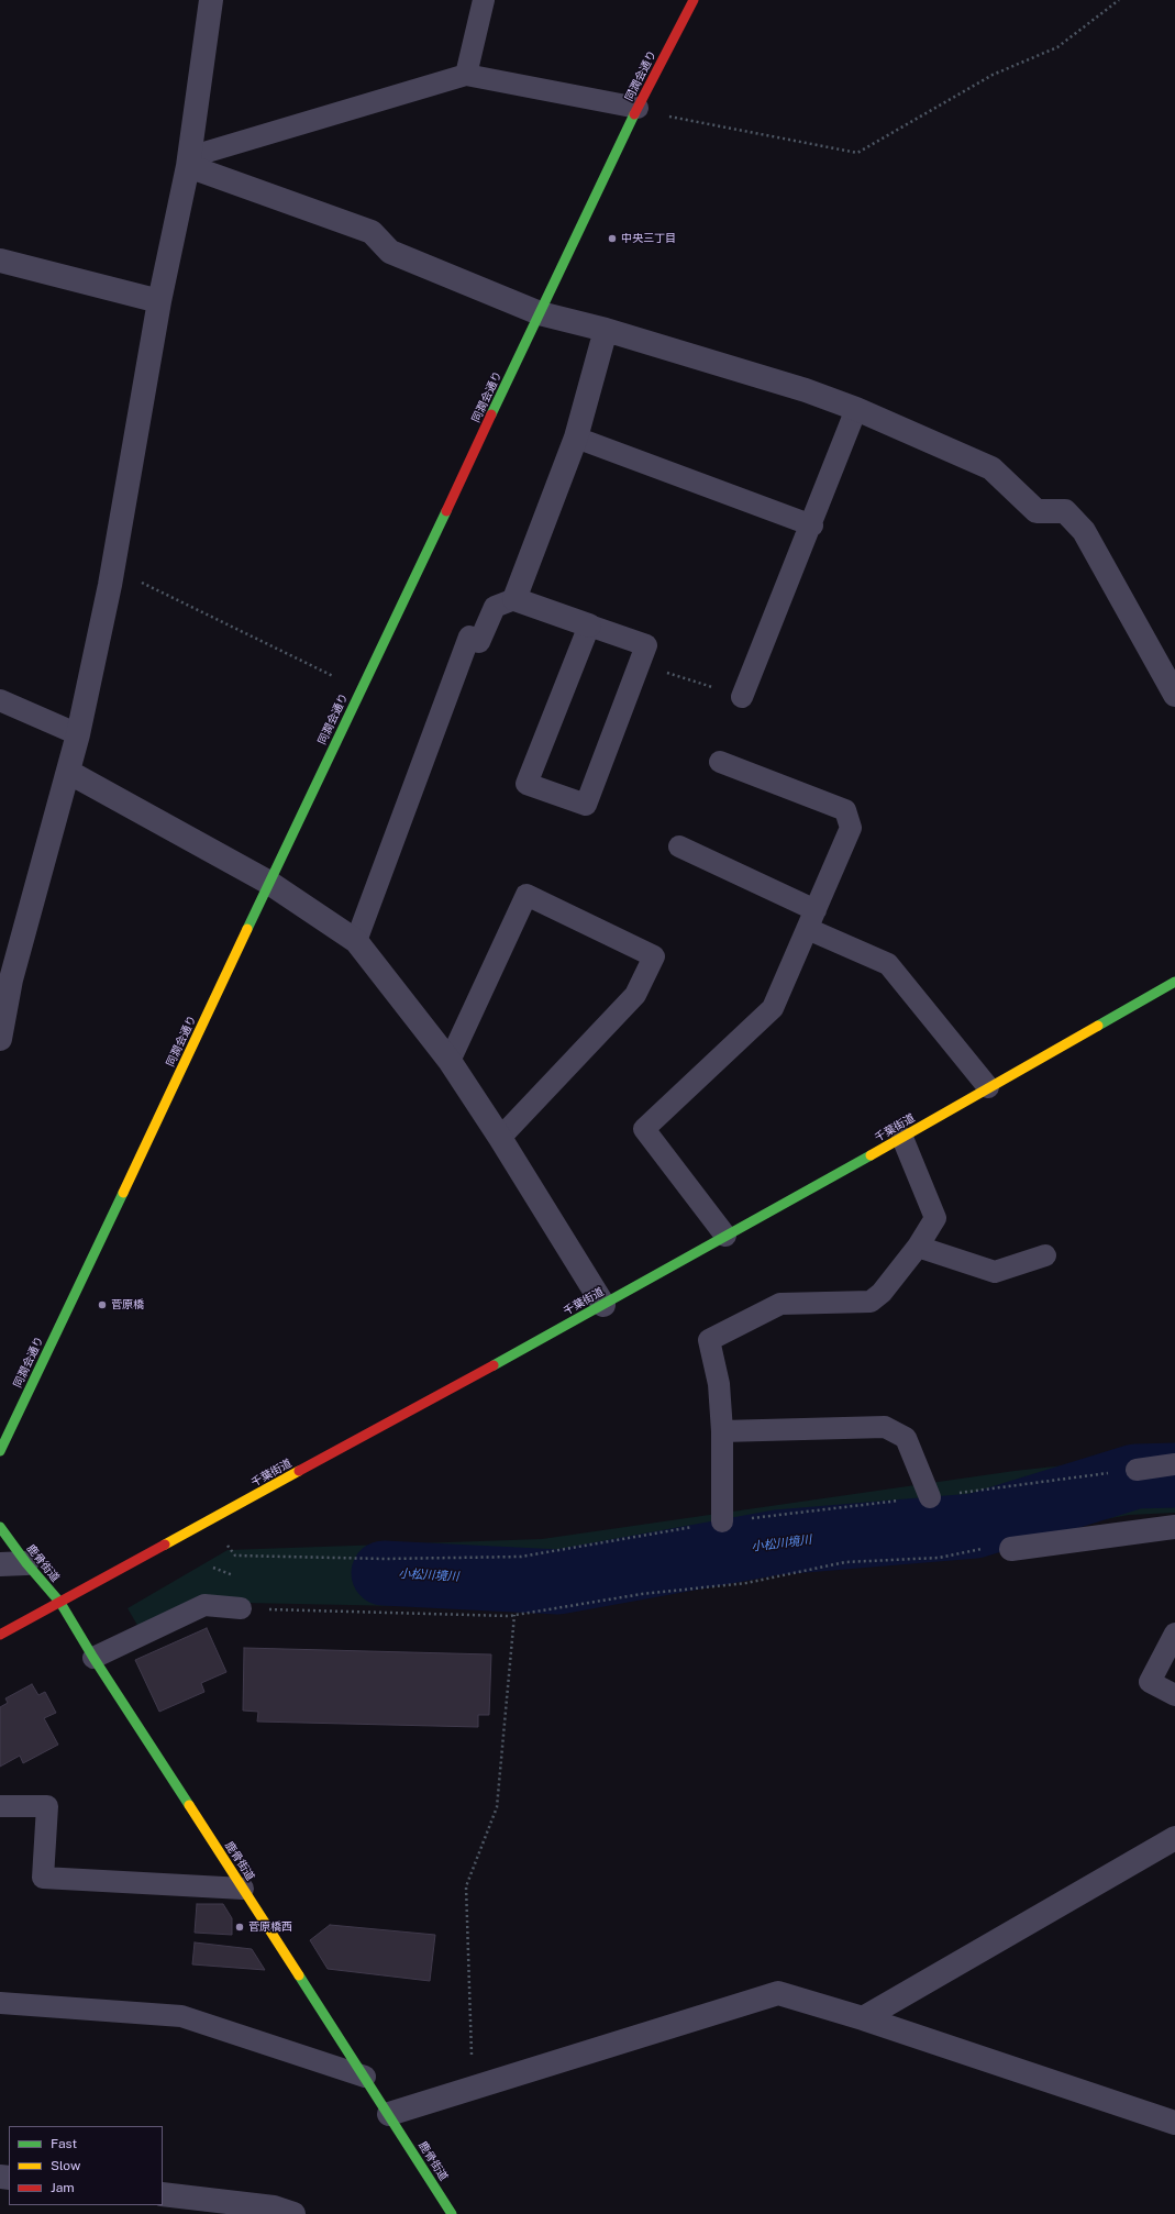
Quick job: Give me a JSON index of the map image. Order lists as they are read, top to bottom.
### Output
{
  "streets": {
    "main road": ["同潤会通り", "千葉街道", "鹿骨街道"]
  },
  "crossings": [
    ["千葉街道", "鹿骨街道"]
  ],
  "water": ["小松川境川"],
  "places": ["中央三丁目", "菅原橋", "菅原橋西"],
  "legend": ["Fast", "Slow", "Jam"]
}
